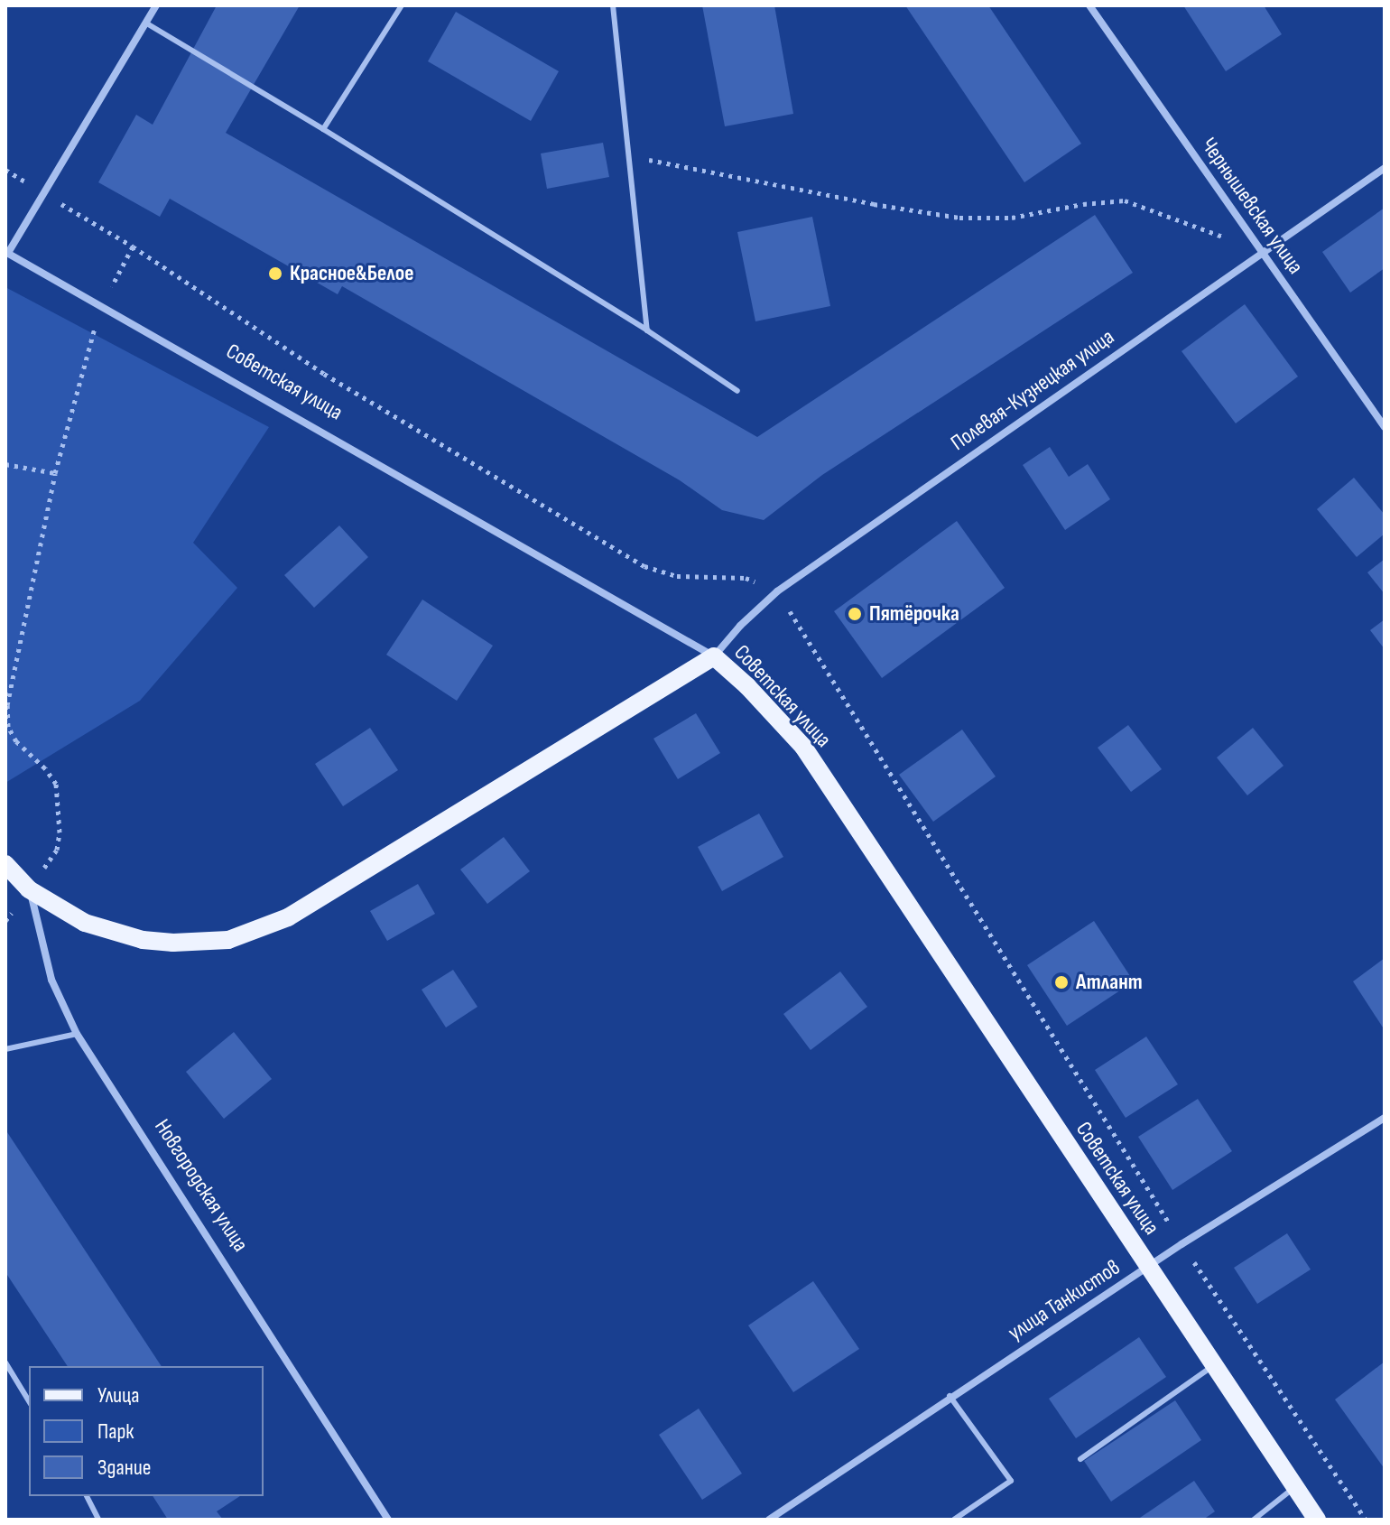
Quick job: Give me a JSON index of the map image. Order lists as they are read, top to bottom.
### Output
{
  "streets": {
    "main road": ["Советская улица", "Новгородская улица"],
    "street": ["Чернышевская улица", "Полевая-Кузнецкая улица", "улица Танкистов"]
  },
  "crossings": [
    ["Чернышевская улица", "Полевая-Кузнецкая улица"],
    ["Советская улица", "Полевая-Кузнецкая улица"],
    ["Советская улица", "улица Танкистов"]
  ],
  "places": ["Красное&Белое", "Пятёрочка", "Атлант"],
  "legend": ["Улица", "Парк", "Здание"]
}
